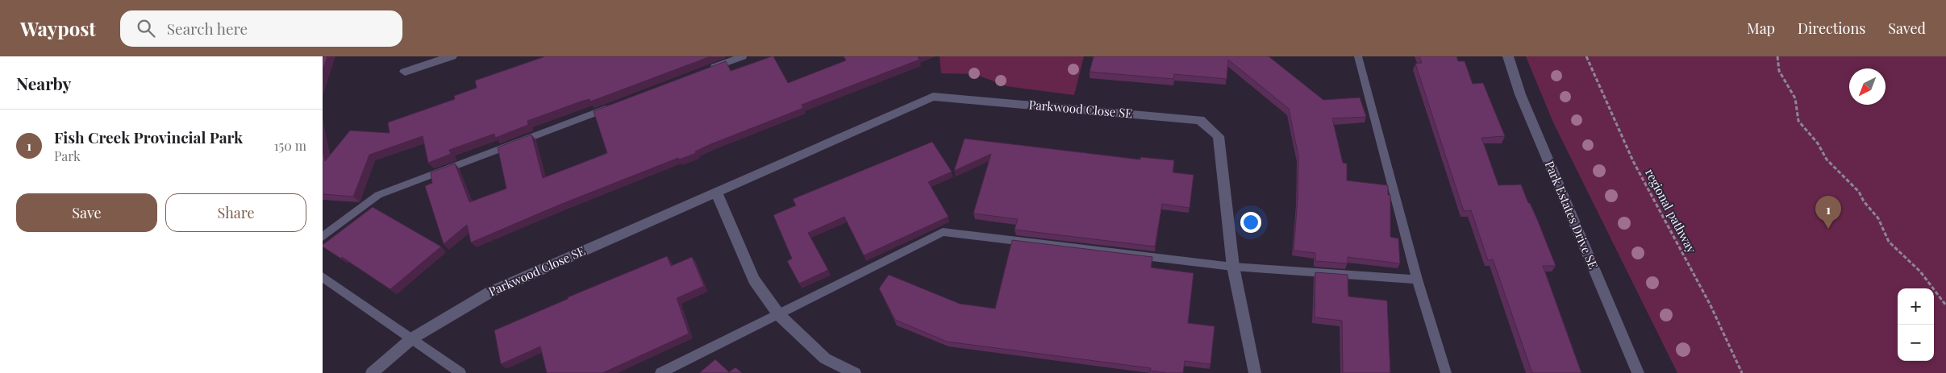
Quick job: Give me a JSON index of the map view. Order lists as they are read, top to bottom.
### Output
{
  "streets": {
    "street": ["Parkwood Close SE", "Park Estates Drive SE"],
    "path": ["regional pathway"]
  },
  "north": "bottom left",
  "page": {
    "header": "Waypost",
    "search": "Search here",
    "nav": ["Map", "Directions", "Saved"],
    "heading": "Nearby",
    "list": [
      {
        "mark": "1",
        "name": "Fish Creek Provincial Park",
        "note": "Park",
        "value": "150 m"
      }
    ],
    "buttons": ["Save", "Share"],
    "pins": "1",
    "map_buttons": ["+", "−"]
  }
}
